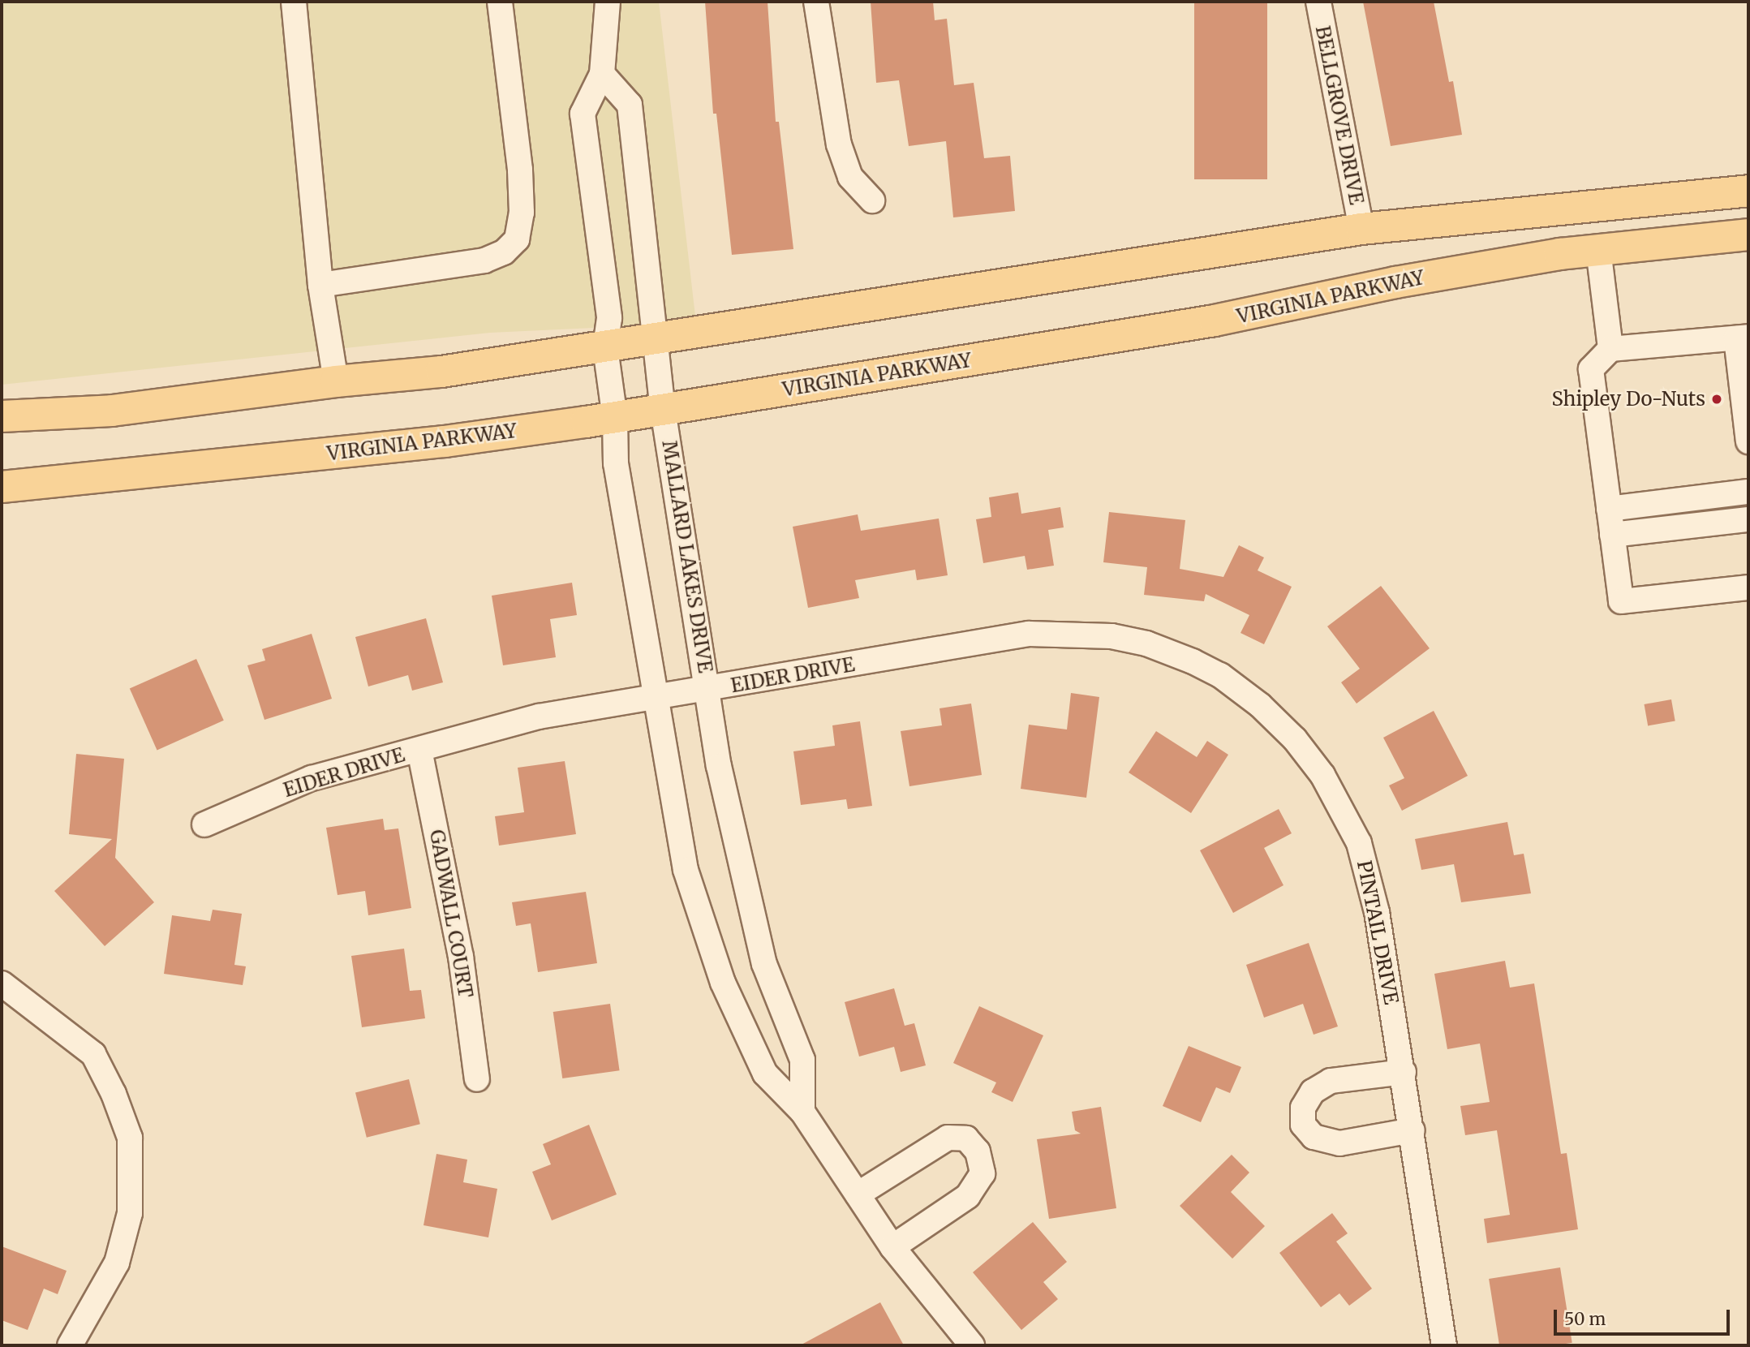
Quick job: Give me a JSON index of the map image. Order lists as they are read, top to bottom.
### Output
{
  "streets": {
    "main road": ["VIRGINIA PARKWAY"],
    "street": [
      "BELLGROVE DRIVE",
      "MALLARD LAKES DRIVE",
      "EIDER DRIVE",
      "GADWALL COURT",
      "PINTAIL DRIVE"
    ]
  },
  "crossings": [
    ["VIRGINIA PARKWAY", "MALLARD LAKES DRIVE"],
    ["MALLARD LAKES DRIVE", "EIDER DRIVE"],
    ["EIDER DRIVE", "GADWALL COURT"],
    ["EIDER DRIVE", "PINTAIL DRIVE"]
  ],
  "places": ["Shipley Do-Nuts"],
  "scale_bar": "50 m"
}
